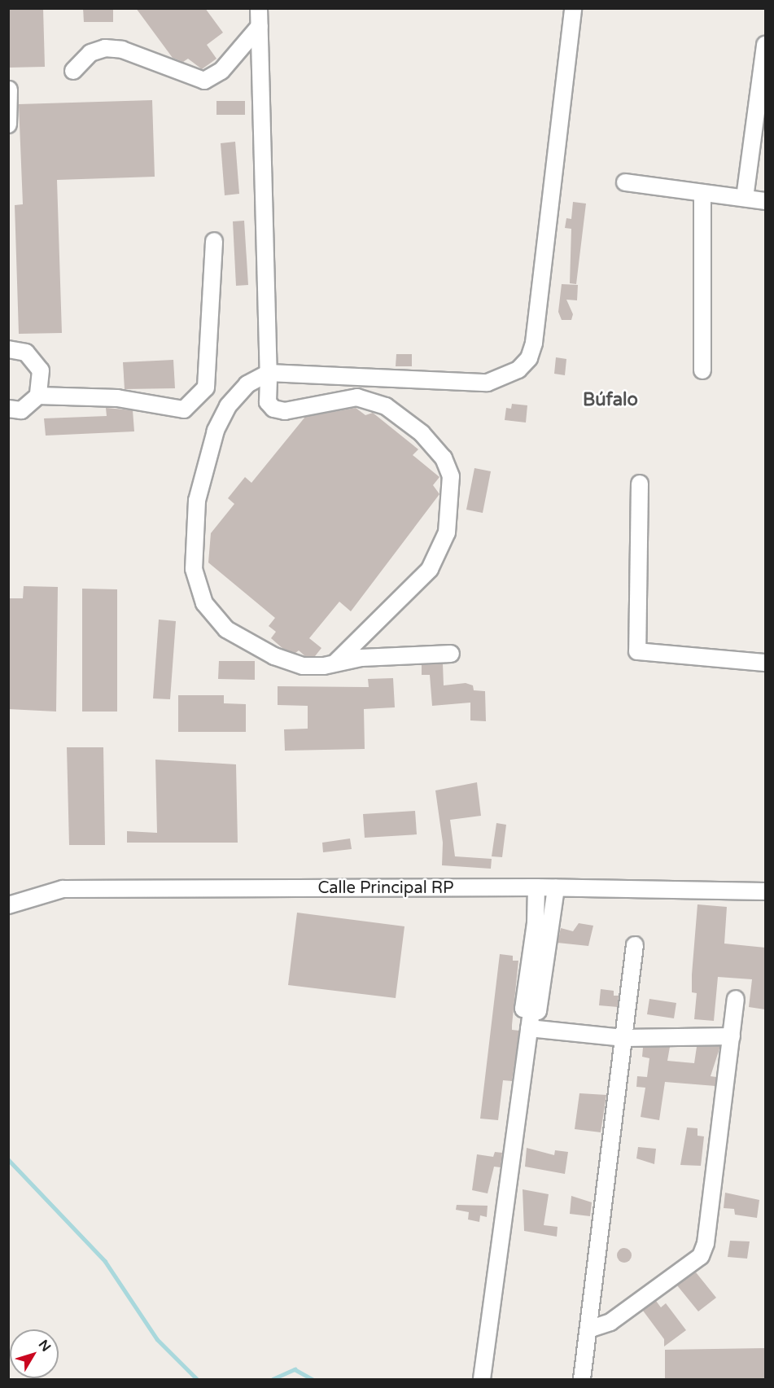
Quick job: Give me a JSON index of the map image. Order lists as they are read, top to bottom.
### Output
{
  "streets": {
    "street": ["Calle Principal RP"]
  },
  "districts": ["Búfalo"],
  "north": "top right"
}
